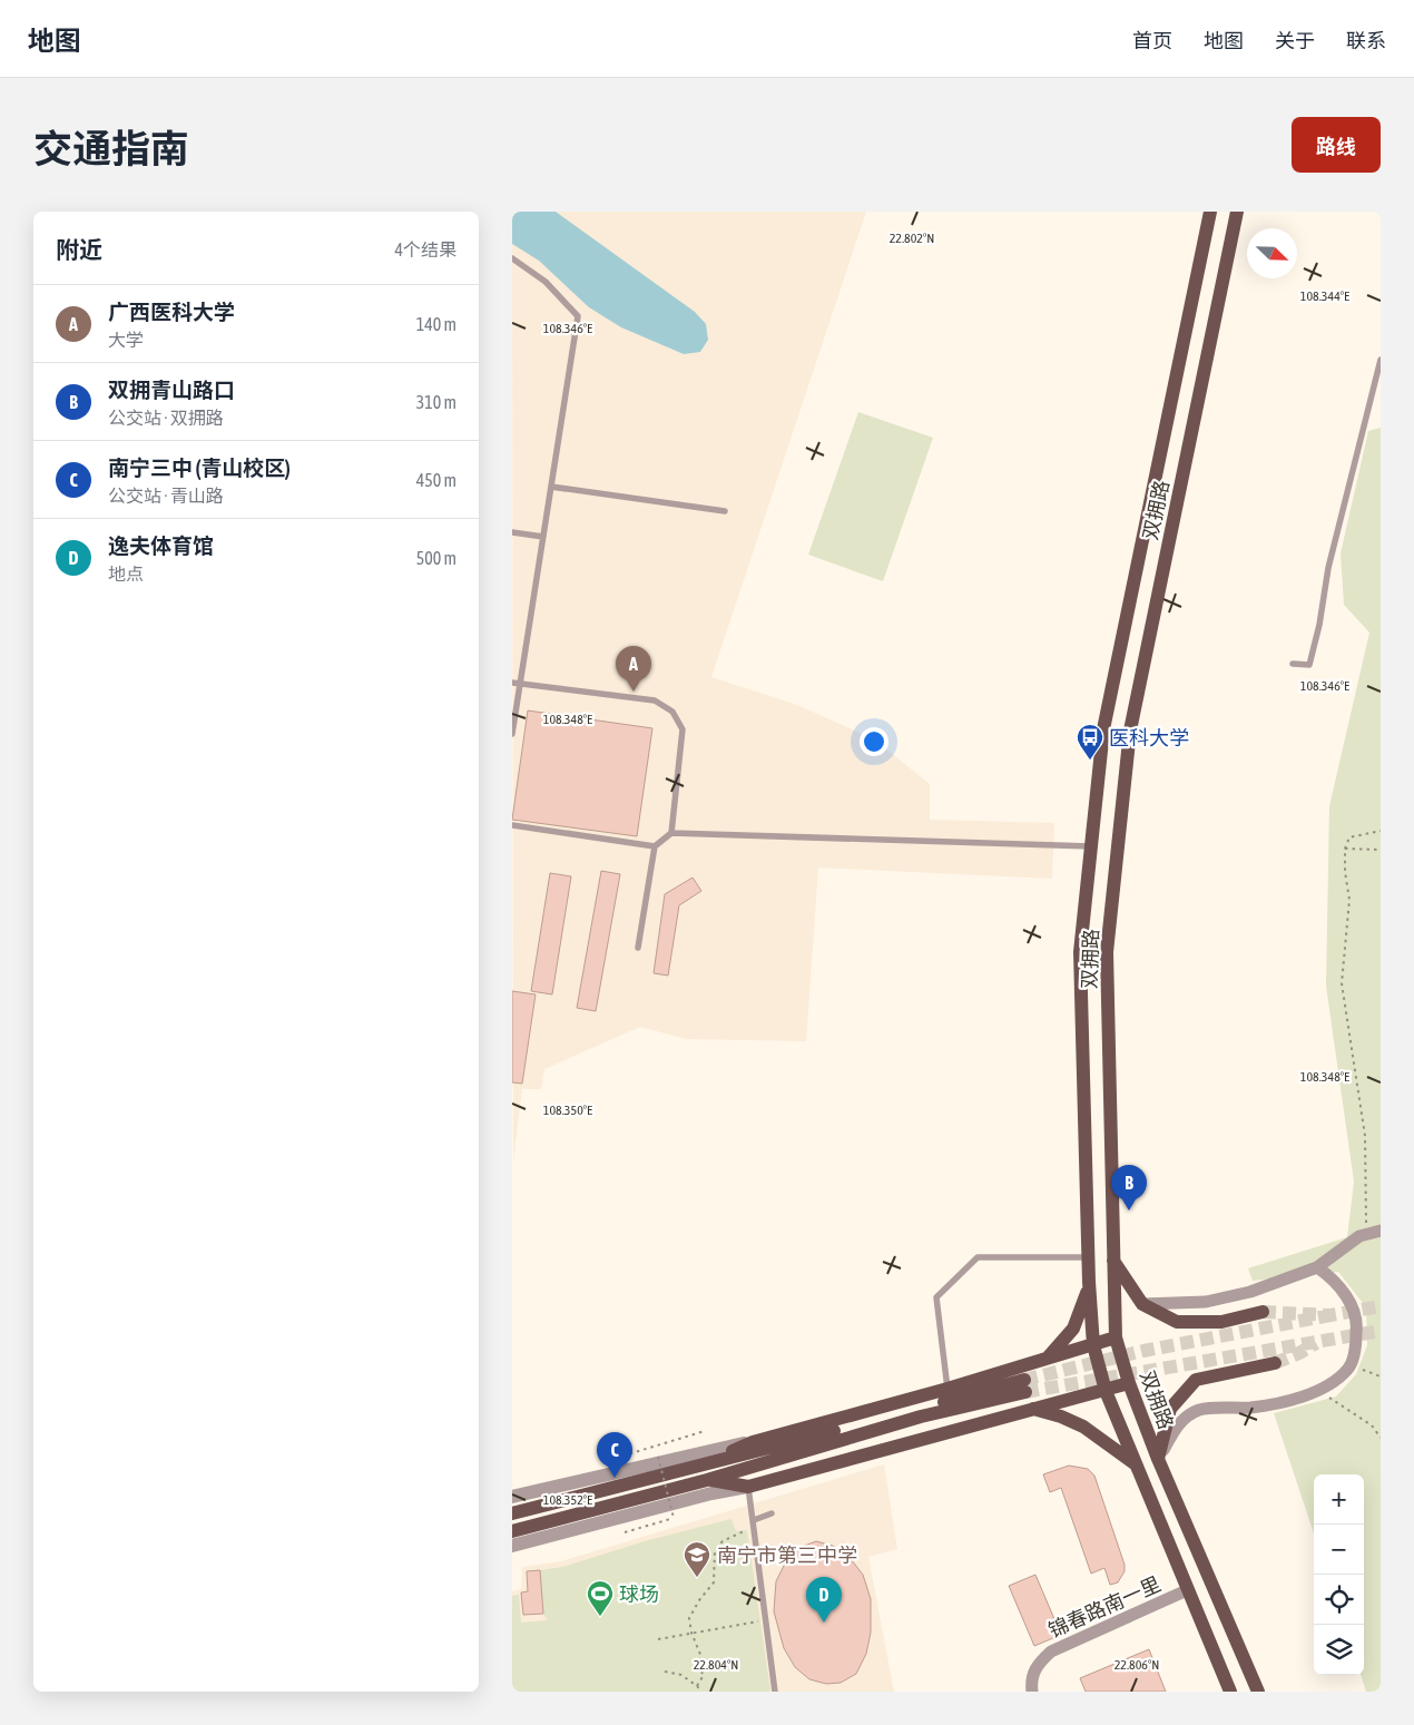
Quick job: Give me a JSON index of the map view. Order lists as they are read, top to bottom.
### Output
{
  "streets": {
    "main road": ["双拥路"],
    "street": ["锦春路南一里"]
  },
  "crossings": [
    ["双拥路", "锦春路南一里"]
  ],
  "places": {
    "bus stop": ["医科大学"],
    "school or university": ["南宁市第三中学"],
    "sports": ["球场"]
  },
  "north": "bottom right",
  "page": {
    "header": "地图",
    "nav": [
      "首页",
      "地图",
      "关于",
      "联系"
    ],
    "title": "交通指南",
    "buttons": "路线",
    "heading": ["附近", "4个结果"],
    "list": [
      {
        "mark": "A",
        "name": "广西医科大学",
        "note": "大学",
        "value": "140 m"
      },
      {
        "mark": "B",
        "name": "双拥青山路口",
        "note": "公交站 · 双拥路",
        "value": "310 m"
      },
      {
        "mark": "C",
        "name": "南宁三中 (青山校区)",
        "note": "公交站 · 青山路",
        "value": "450 m"
      },
      {
        "mark": "D",
        "name": "逸夫体育馆",
        "note": "地点",
        "value": "500 m"
      }
    ],
    "pins": [
      "A",
      "B",
      "C",
      "D"
    ],
    "map_buttons": ["+", "−"]
  },
  "coordinates": [
    "22.802°N",
    "108.344°E",
    "108.346°E",
    "108.348°E",
    "108.350°E",
    "108.352°E",
    "22.804°N",
    "22.806°N"
  ]
}
